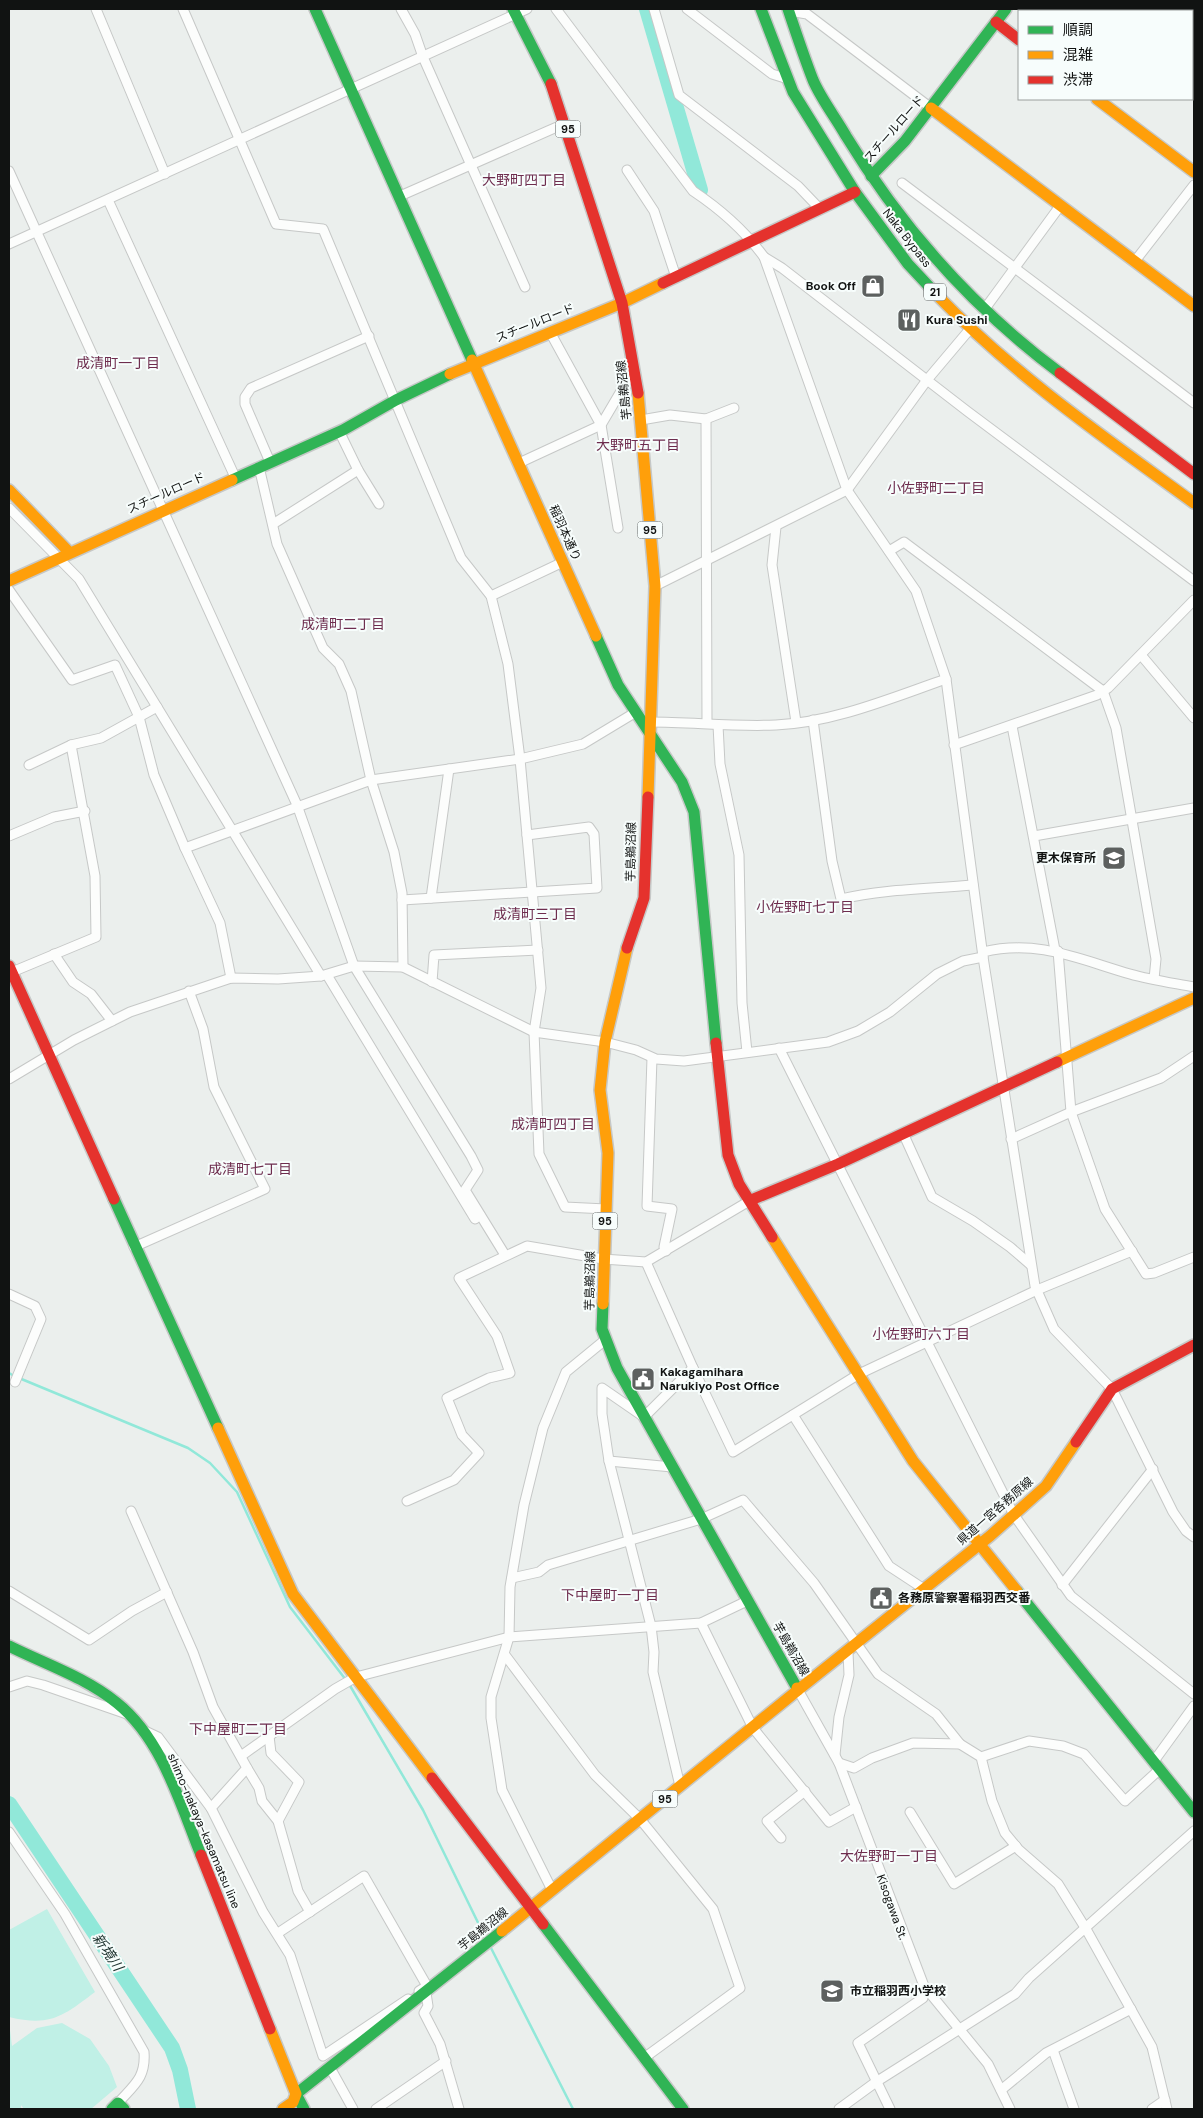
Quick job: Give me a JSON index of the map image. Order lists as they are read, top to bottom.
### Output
{
  "streets": {
    "main road": [
      "95",
      "スチールロード",
      "Naka Bypass",
      "21",
      "芋島鵜沼線",
      "稲羽本通り",
      "県道一宮各務原線",
      "shimo-nakaya-kasamatsu line"
    ],
    "street": ["Kisogawa St."]
  },
  "crossings": [
    ["スチールロード", "Naka Bypass"],
    ["スチールロード", "芋島鵜沼線"],
    ["スチールロード", "稲羽本通り"],
    ["芋島鵜沼線", "稲羽本通り"],
    ["芋島鵜沼線", "県道一宮各務原線"],
    ["芋島鵜沼線", "shimo-nakaya-kasamatsu line"],
    ["芋島鵜沼線", "Kisogawa St."],
    ["稲羽本通り", "県道一宮各務原線"],
    ["県道一宮各務原線", "Kisogawa St."]
  ],
  "districts": [
    "大野町四丁目",
    "成清町一丁目",
    "大野町五丁目",
    "小佐野町二丁目",
    "成清町二丁目",
    "小佐野町七丁目",
    "成清町三丁目",
    "成清町四丁目",
    "成清町七丁目",
    "小佐野町六丁目",
    "下中屋町一丁目",
    "下中屋町二丁目",
    "大佐野町一丁目"
  ],
  "water": ["新境川"],
  "places": {
    "shop": ["Book Off"],
    "restaurant": ["Kura Sushi"],
    "school or university": ["更木保育所", "市立稲羽西小学校"],
    "public building": ["Kakagamihara Narukiyo Post Office", "各務原警察署稲羽西交番"]
  },
  "legend": ["順調", "混雑", "渋滞"]
}
